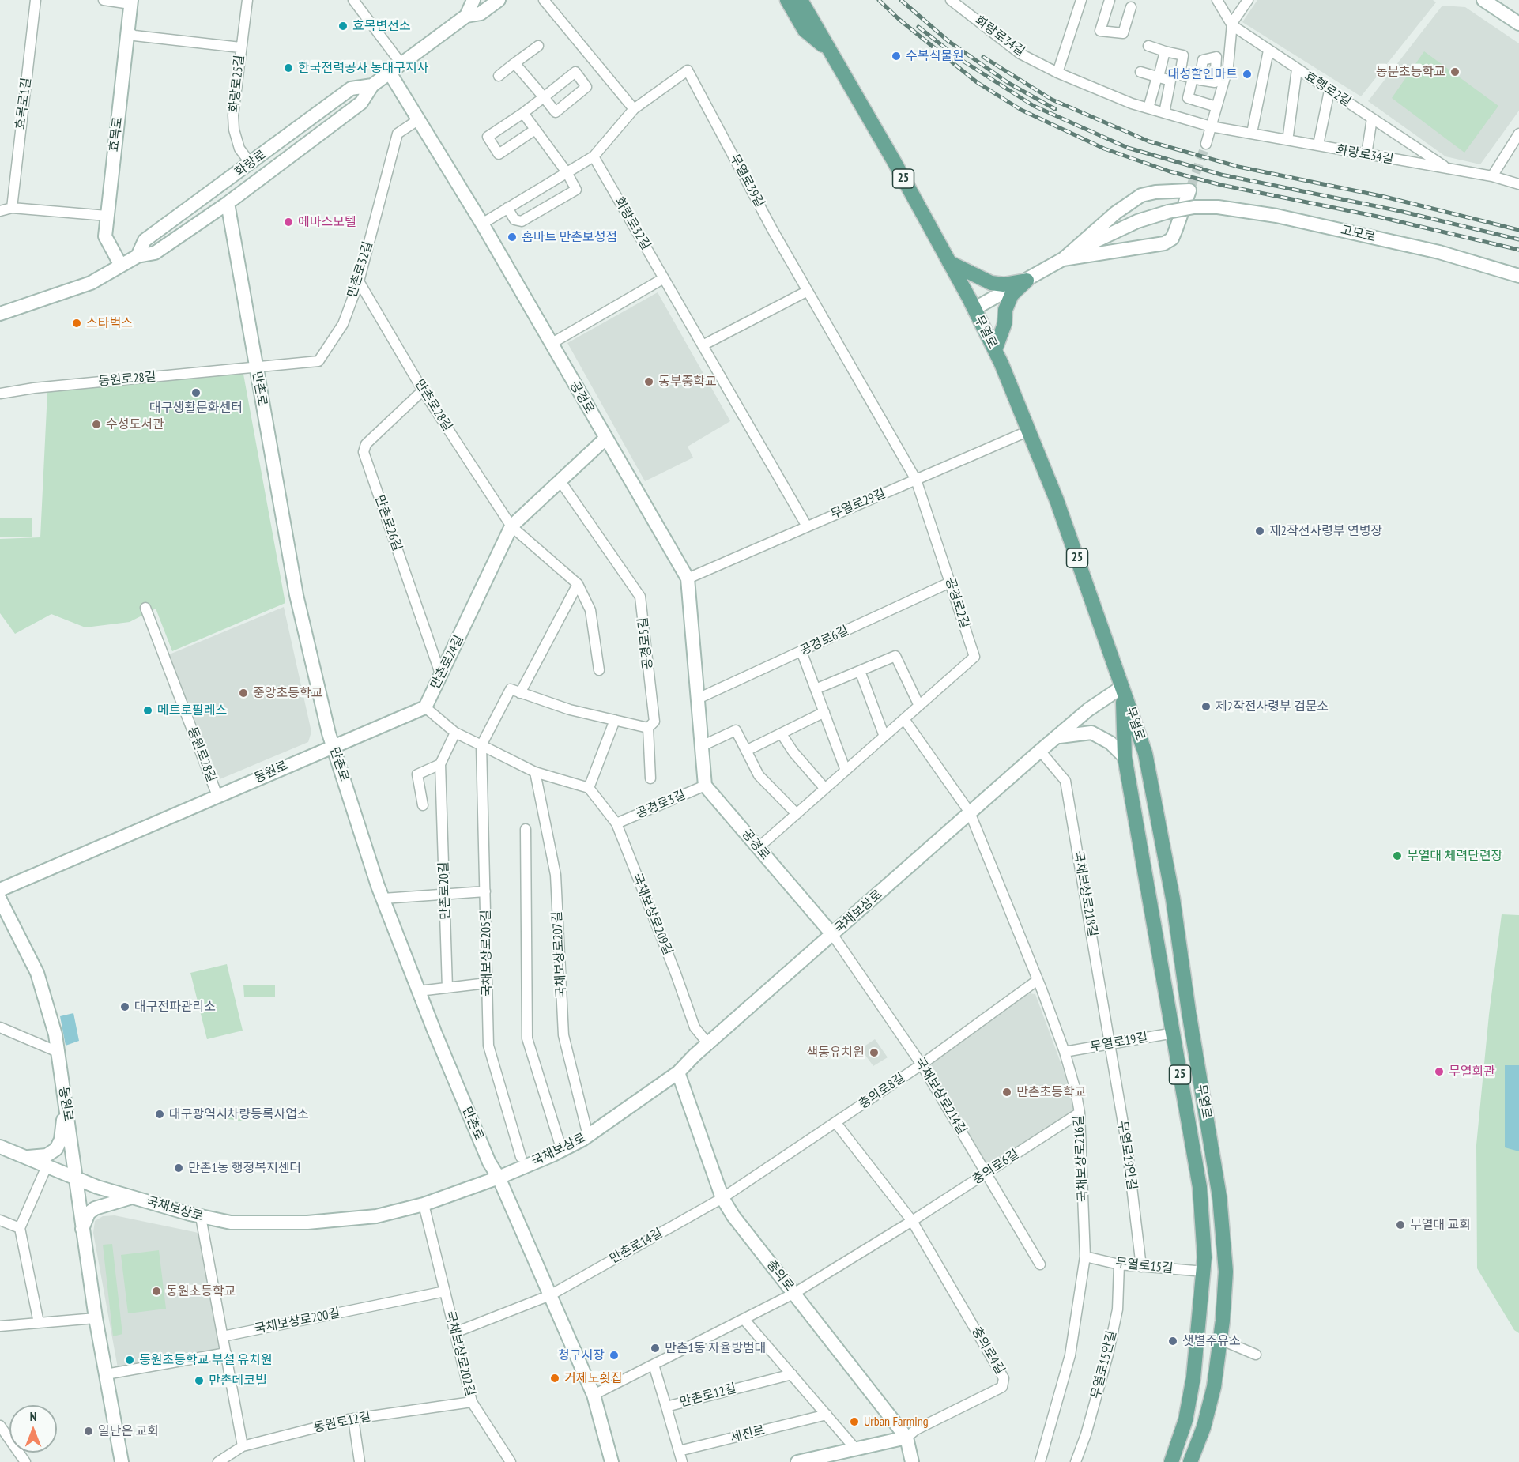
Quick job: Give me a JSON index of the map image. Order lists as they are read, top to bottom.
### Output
{
  "streets": {
    "main road": [
      "효목로",
      "화랑로",
      "25",
      "고모로",
      "무열로",
      "만촌로",
      "공경로",
      "만촌로24길",
      "동원로",
      "국채보상로",
      "충의로"
    ],
    "street": [
      "화랑로34길",
      "화랑로25길",
      "효행로2길",
      "효목로1길",
      "무열로39길",
      "화랑로32길",
      "만촌로32길",
      "동원로28길",
      "만촌로28길",
      "무열로29길",
      "만촌로26길",
      "공경로2길",
      "공경로6길",
      "공경로5길",
      "공경로3길",
      "만촌로20길",
      "국채보상로218길",
      "국채보상로209길",
      "국채보상로205길",
      "국채보상로207길",
      "무열로19길",
      "충의로8길",
      "국채보상로214길",
      "무열로19안길",
      "국채보상로216길",
      "충의로6길",
      "만촌로14길",
      "무열로15길",
      "국채보상로200길",
      "충의로4길",
      "국채보상로202길",
      "무열로15안길",
      "만촌로12길",
      "동원로12길",
      "세진로"
    ]
  },
  "crossings": [
    ["화랑로34길", "효행로2길"],
    ["화랑로25길", "화랑로"],
    ["효목로", "화랑로"],
    ["화랑로", "만촌로"],
    ["화랑로", "공경로"],
    ["무열로39길", "무열로29길"],
    ["무열로39길", "공경로2길"],
    ["화랑로32길", "무열로29길"],
    ["만촌로32길", "동원로28길"],
    ["만촌로32길", "만촌로"],
    ["만촌로32길", "공경로"],
    ["만촌로32길", "만촌로28길"],
    ["무열로", "무열로29길"],
    ["무열로", "국채보상로"],
    ["무열로", "무열로19길"],
    ["무열로", "무열로15길"],
    ["동원로28길", "만촌로"],
    ["동원로28길", "동원로"],
    ["만촌로", "동원로"],
    ["만촌로", "국채보상로"],
    ["만촌로", "만촌로14길"],
    ["공경로", "무열로29길"],
    ["공경로", "공경로2길"],
    ["공경로", "공경로6길"],
    ["공경로", "만촌로24길"],
    ["공경로", "공경로3길"],
    ["공경로", "국채보상로"],
    ["공경로", "국채보상로214길"],
    ["만촌로28길", "만촌로26길"],
    ["만촌로28길", "만촌로24길"],
    ["무열로29길", "공경로2길"],
    ["만촌로26길", "만촌로24길"],
    ["공경로2길", "공경로6길"],
    ["공경로5길", "만촌로24길"],
    ["동원로", "국채보상로"],
    ["공경로3길", "국채보상로209길"],
    ["국채보상로218길", "국채보상로"],
    ["국채보상로218길", "무열로19길"],
    ["국채보상로218길", "무열로19안길"],
    ["국채보상로", "국채보상로209길"],
    ["국채보상로", "국채보상로207길"],
    ["국채보상로", "국채보상로214길"],
    ["국채보상로", "국채보상로216길"],
    ["국채보상로", "충의로"],
    ["국채보상로", "국채보상로202길"],
    ["무열로19길", "무열로19안길"],
    ["무열로19길", "국채보상로216길"],
    ["충의로8길", "국채보상로214길"],
    ["충의로8길", "국채보상로216길"],
    ["충의로8길", "만촌로14길"],
    ["충의로8길", "충의로"],
    ["국채보상로214길", "충의로6길"],
    ["무열로19안길", "무열로15길"],
    ["국채보상로216길", "충의로6길"],
    ["국채보상로216길", "무열로15길"],
    ["충의로6길", "충의로"],
    ["충의로6길", "충의로4길"],
    ["만촌로14길", "충의로"],
    ["무열로15길", "무열로15안길"],
    ["충의로", "충의로4길"],
    ["국채보상로200길", "국채보상로202길"],
    ["국채보상로202길", "동원로12길"]
  ],
  "places": [
    "효목변전소",
    "수복식물원",
    "한국전력공사 동대구지사",
    "동문초등학교",
    "대성할인마트",
    "에바스모텔",
    "홈마트 만촌보성점",
    "스타벅스",
    "동부중학교",
    "대구생활문화센터",
    "수성도서관",
    "제2작전사령부 연병장",
    "중앙초등학교",
    "제2작전사령부 검문소",
    "메트로팔레스",
    "무열대 체력단련장",
    "대구전파관리소",
    "색동유치원",
    "무열회관",
    "만촌초등학교",
    "대구광역시차량등록사업소",
    "만촌1동 행정복지센터",
    "무열대 교회",
    "동원초등학교",
    "샛별주유소",
    "만촌1동 자율방범대",
    "청구시장",
    "동원초등학교 부설 유치원",
    "거제도횟집",
    "만촌데코빌",
    "Urban Farming",
    "일단은 교회"
  ],
  "north": "top"
}
